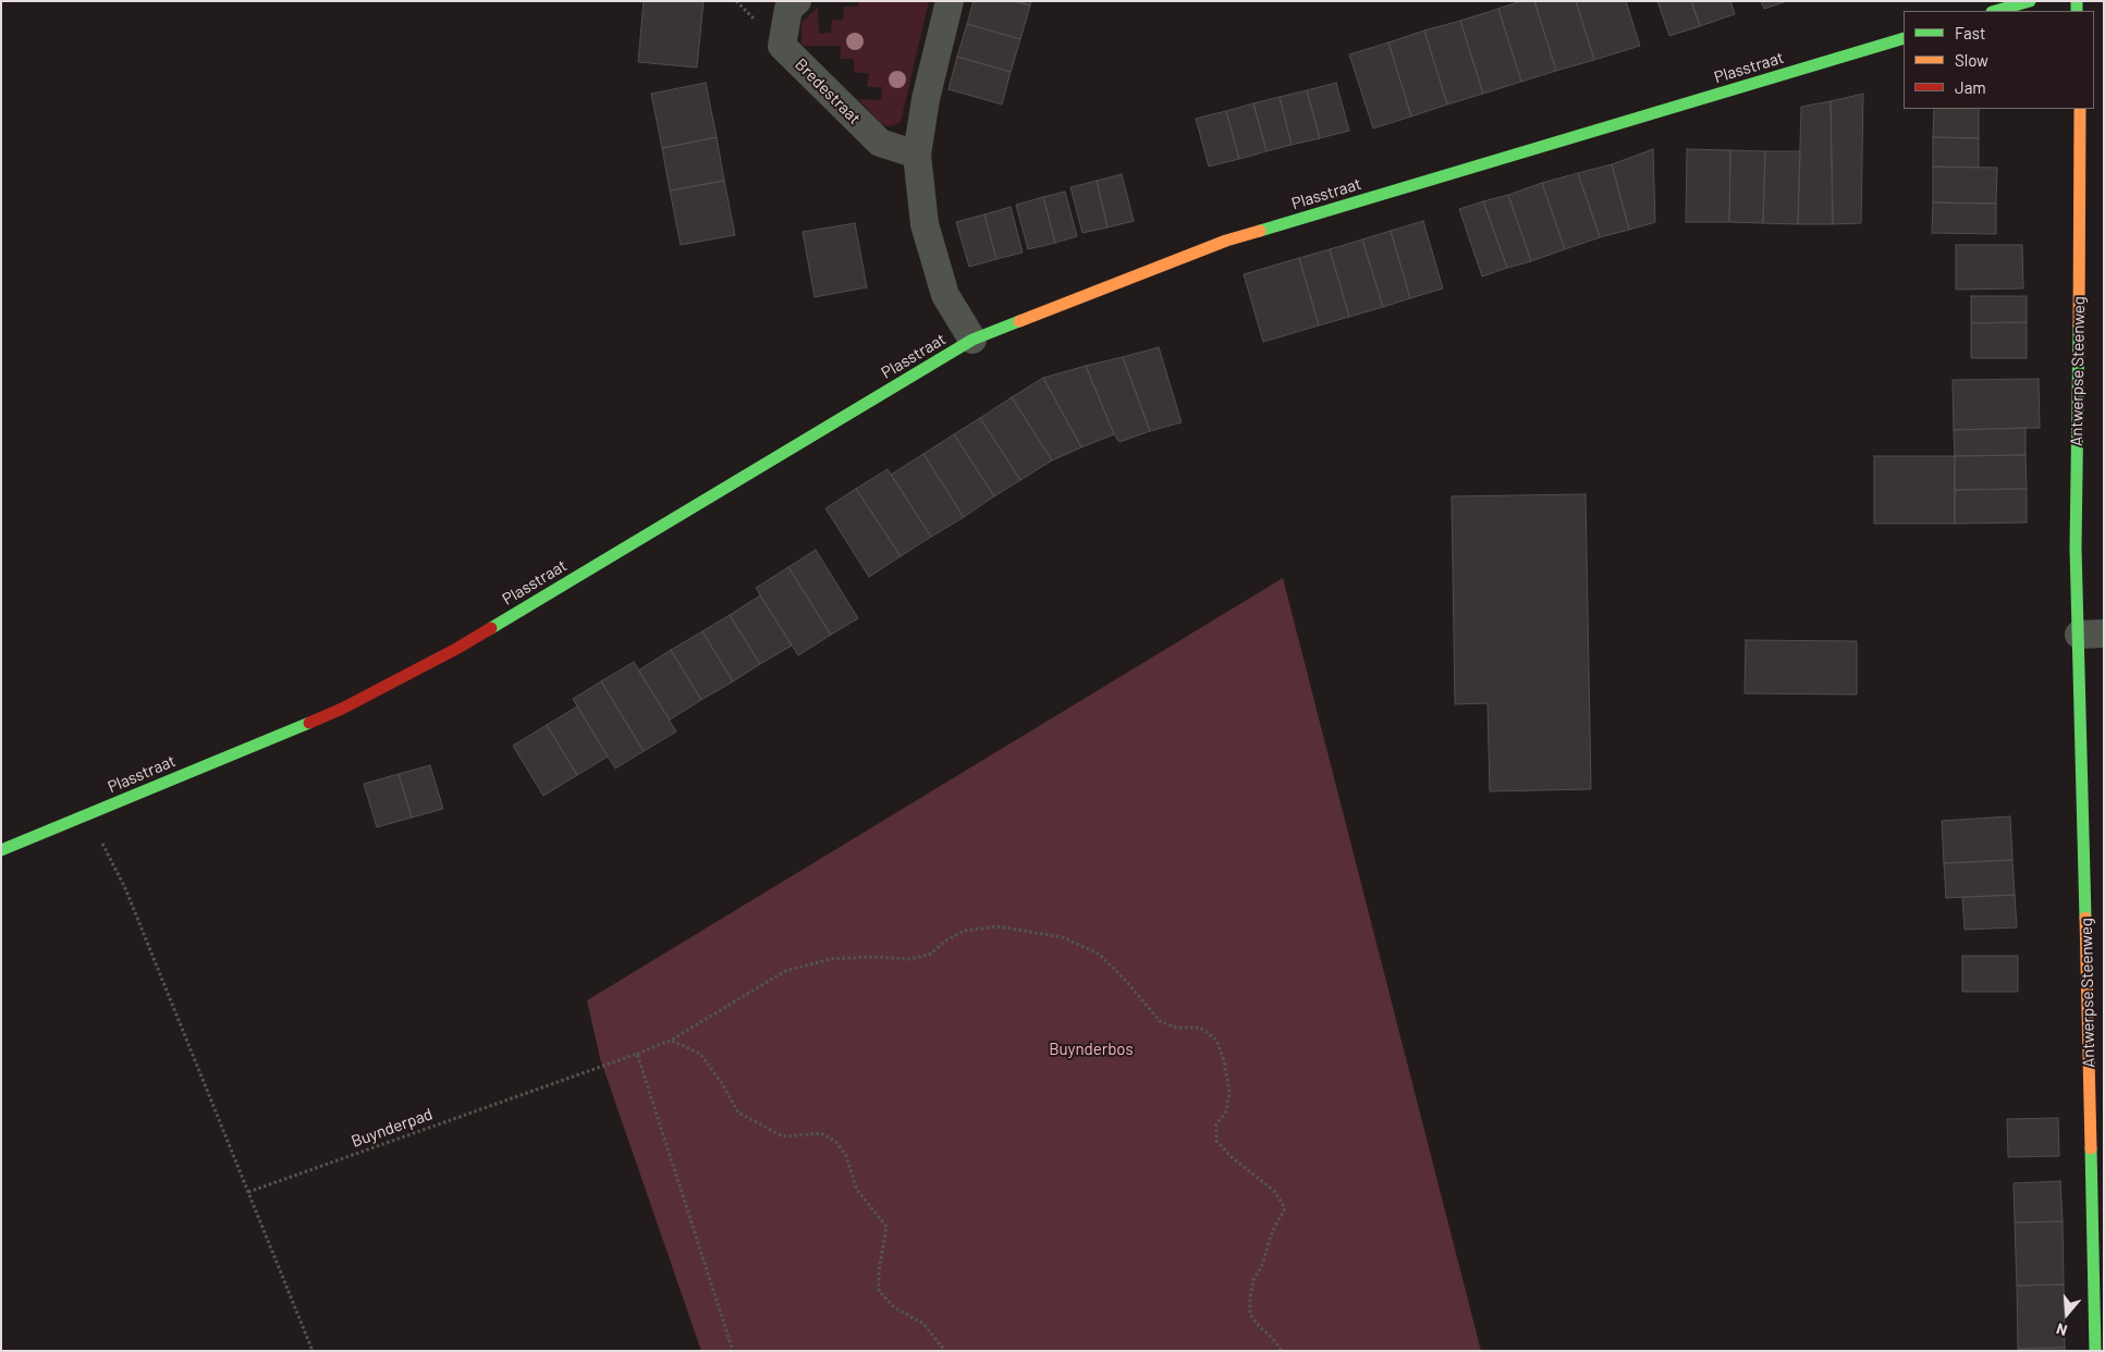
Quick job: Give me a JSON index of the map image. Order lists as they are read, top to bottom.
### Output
{
  "streets": {
    "street": ["Plasstraat", "Bredestraat", "Antwerpse Steenweg"],
    "path": ["Buynderpad"]
  },
  "parks": ["Buynderbos"],
  "legend": ["Fast", "Slow", "Jam"],
  "north": "bottom"
}
